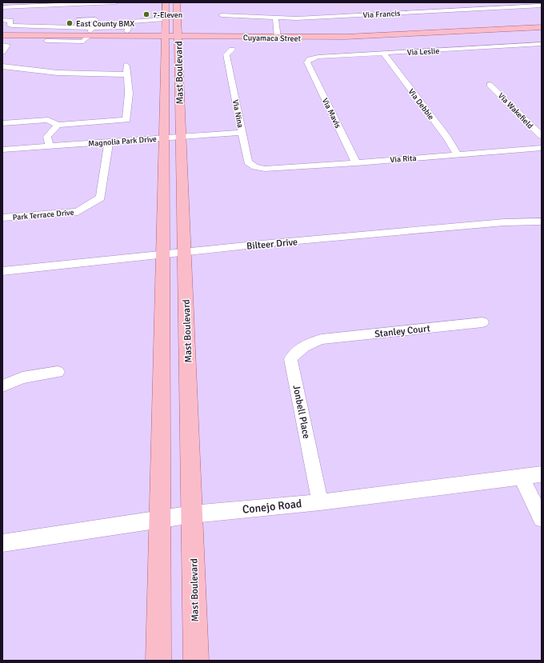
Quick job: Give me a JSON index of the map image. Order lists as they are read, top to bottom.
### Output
{
  "streets": {
    "main road": ["Cuyamaca Street", "Mast Boulevard"],
    "street": [
      "Via Francis",
      "Via Leslie",
      "Via Debbie",
      "Via Wakefield",
      "Via Mavis",
      "Via Nina",
      "Magnolia Park Drive",
      "Via Rita",
      "Park Terrace Drive",
      "Bilteer Drive",
      "Stanley Court",
      "Jonbell Place",
      "Conejo Road"
    ]
  },
  "crossings": [
    ["Cuyamaca Street", "Mast Boulevard"],
    ["Via Leslie", "Via Debbie"],
    ["Via Leslie", "Via Mavis"],
    ["Mast Boulevard", "Magnolia Park Drive"],
    ["Mast Boulevard", "Bilteer Drive"],
    ["Mast Boulevard", "Conejo Road"],
    ["Via Debbie", "Via Rita"],
    ["Via Mavis", "Via Rita"],
    ["Via Nina", "Magnolia Park Drive"],
    ["Via Nina", "Via Rita"],
    ["Magnolia Park Drive", "Park Terrace Drive"],
    ["Stanley Court", "Jonbell Place"],
    ["Jonbell Place", "Conejo Road"]
  ],
  "places": ["7-Eleven", "East County BMX"]
}
